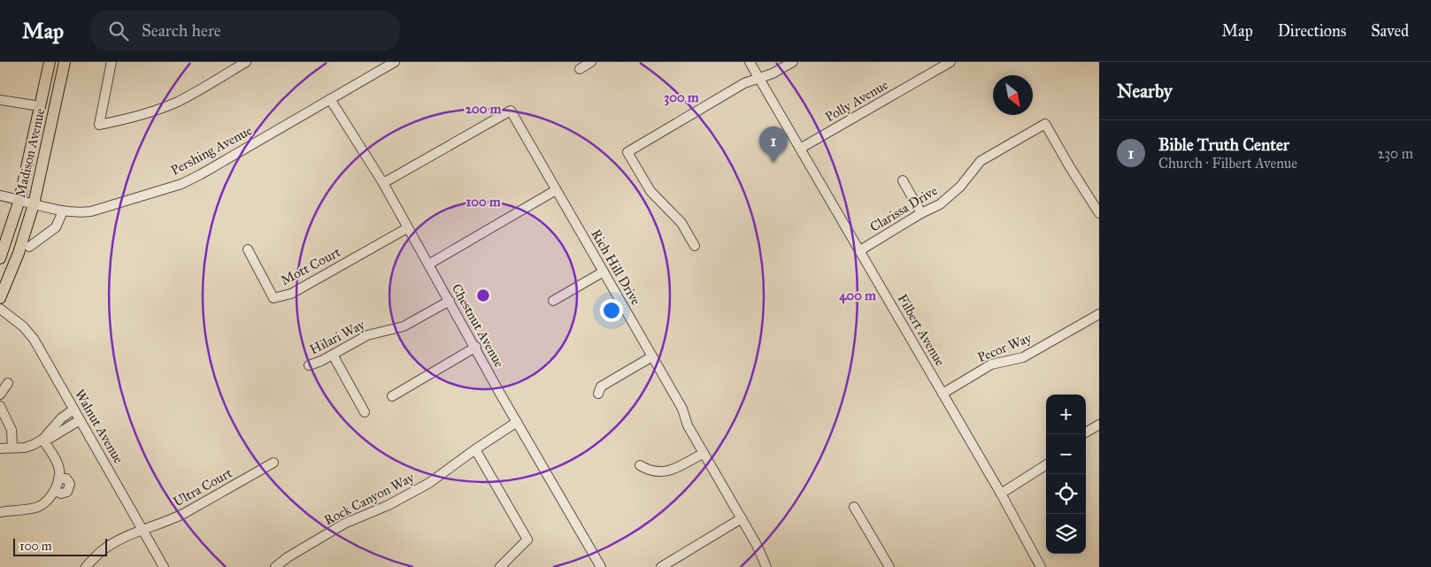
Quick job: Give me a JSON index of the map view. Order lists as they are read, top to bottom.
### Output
{
  "streets": {
    "main road": ["Madison Avenue"],
    "street": [
      "Polly Avenue",
      "Pershing Avenue",
      "Clarissa Drive",
      "Mott Court",
      "Rich Hill Drive",
      "Chestnut Avenue",
      "Filbert Avenue",
      "Hilari Way",
      "Pecor Way",
      "Walnut Avenue",
      "Ultra Court",
      "Rock Canyon Way"
    ]
  },
  "crossings": [
    ["Polly Avenue", "Filbert Avenue"],
    ["Pershing Avenue", "Madison Avenue"],
    ["Pershing Avenue", "Chestnut Avenue"],
    ["Clarissa Drive", "Filbert Avenue"],
    ["Mott Court", "Chestnut Avenue"],
    ["Rich Hill Drive", "Chestnut Avenue"],
    ["Chestnut Avenue", "Hilari Way"],
    ["Chestnut Avenue", "Rock Canyon Way"],
    ["Filbert Avenue", "Pecor Way"],
    ["Walnut Avenue", "Ultra Court"]
  ],
  "scale_bar": "100 m",
  "north": "bottom right",
  "page": {
    "header": "Map",
    "search": "Search here",
    "nav": ["Map", "Directions", "Saved"],
    "heading": "Nearby",
    "list": [
      {
        "mark": "1",
        "name": "Bible Truth Center",
        "note": "Church · Filbert Avenue",
        "value": "230 m"
      }
    ],
    "pins": "1",
    "map_buttons": ["+", "−"],
    "scale": "100 m"
  },
  "rings": [
    "300 m",
    "200 m",
    "100 m",
    "400 m"
  ]
}
